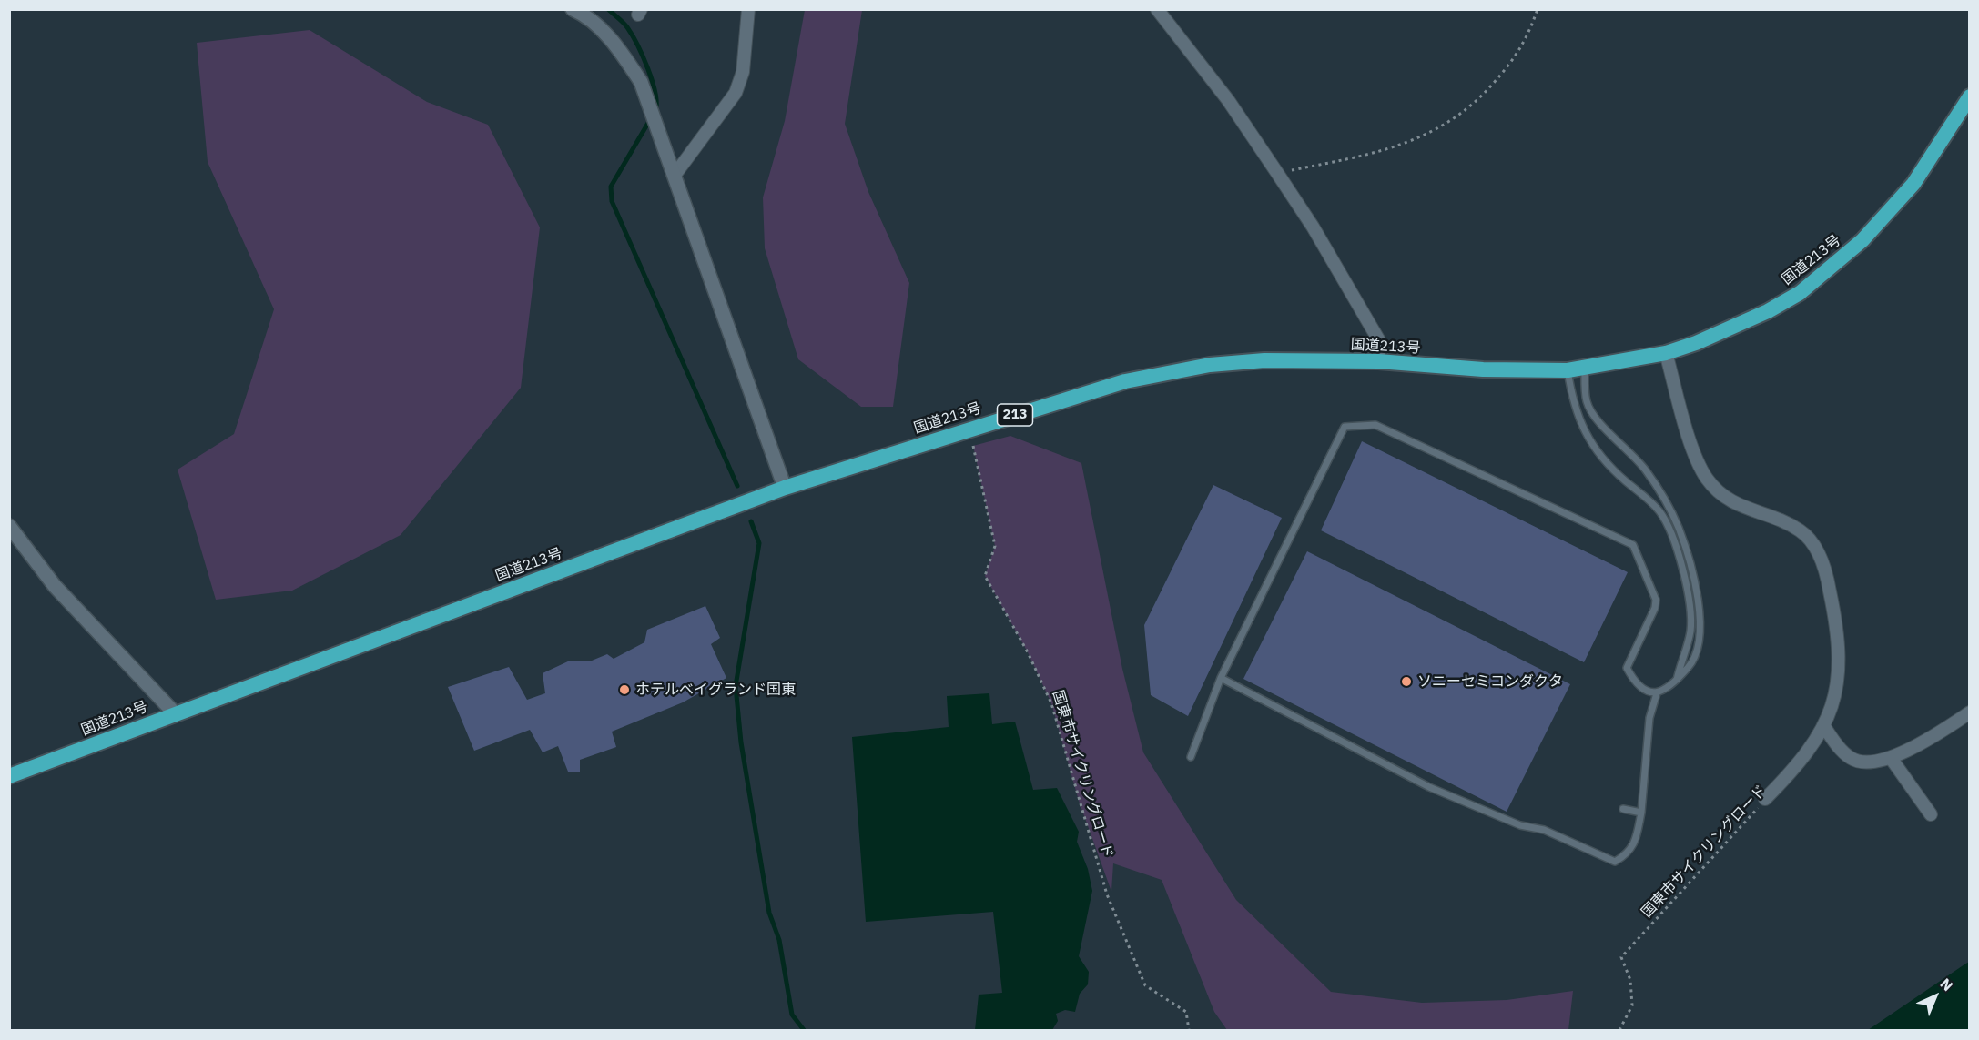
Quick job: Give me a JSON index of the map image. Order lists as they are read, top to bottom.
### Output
{
  "streets": {
    "highway": ["国道213号", "213"],
    "path": ["国東市サイクリングロード"]
  },
  "places": ["ソニーセミコンダクタ", "ホテルベイグランド国東"],
  "north": "top right"
}
